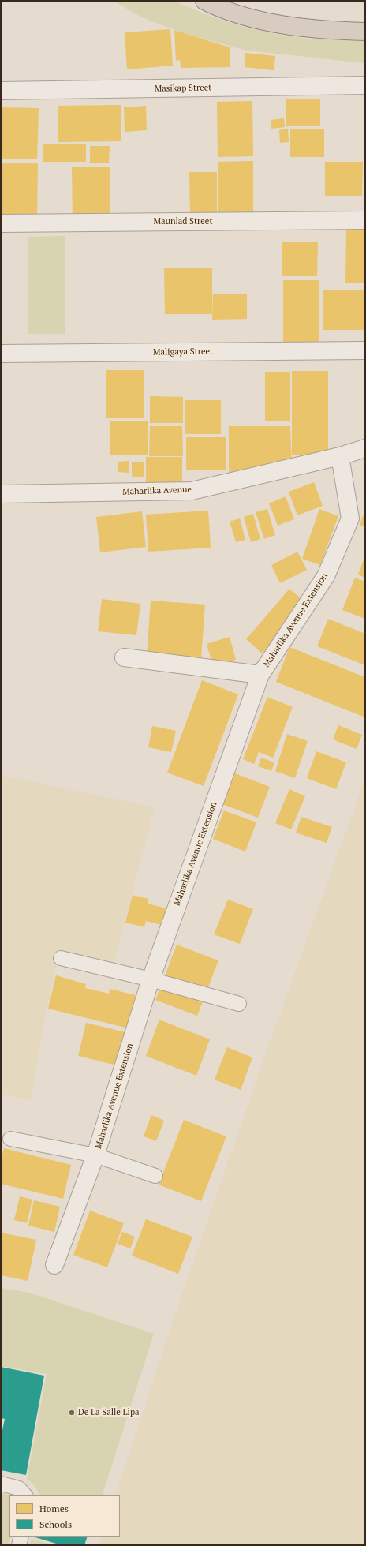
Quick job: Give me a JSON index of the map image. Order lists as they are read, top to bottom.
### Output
{
  "streets": {
    "street": [
      "Masikap Street",
      "Maunlad Street",
      "Maligaya Street",
      "Maharlika Avenue",
      "Maharlika Avenue Extension"
    ]
  },
  "crossings": [
    ["Maharlika Avenue", "Maharlika Avenue Extension"]
  ],
  "places": ["De La Salle Lipa"],
  "legend": ["Homes", "Schools"]
}
